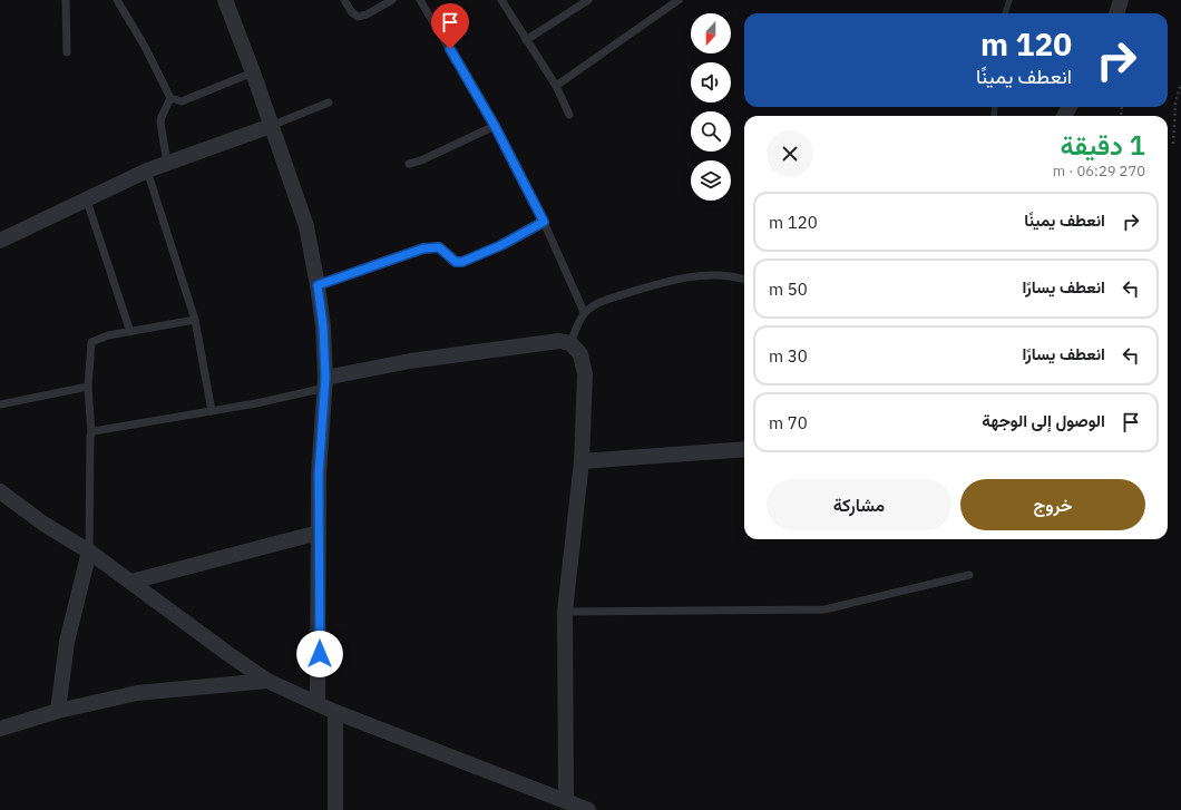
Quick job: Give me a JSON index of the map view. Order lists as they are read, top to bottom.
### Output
{
  "north": "bottom",
  "page": {
    "turn": ["120 m", "انعطف يمينًا"],
    "heading": ["1 دقيقة", "270 m · 06:29"],
    "list": [
      {
        "name": "انعطف يمينًا",
        "value": "120 m"
      },
      {
        "name": "انعطف يسارًا",
        "value": "50 m"
      },
      {
        "name": "انعطف يسارًا",
        "value": "30 m"
      },
      {
        "name": "الوصول إلى الوجهة",
        "value": "70 m"
      }
    ],
    "buttons": ["خروج", "مشاركة"]
  }
}
